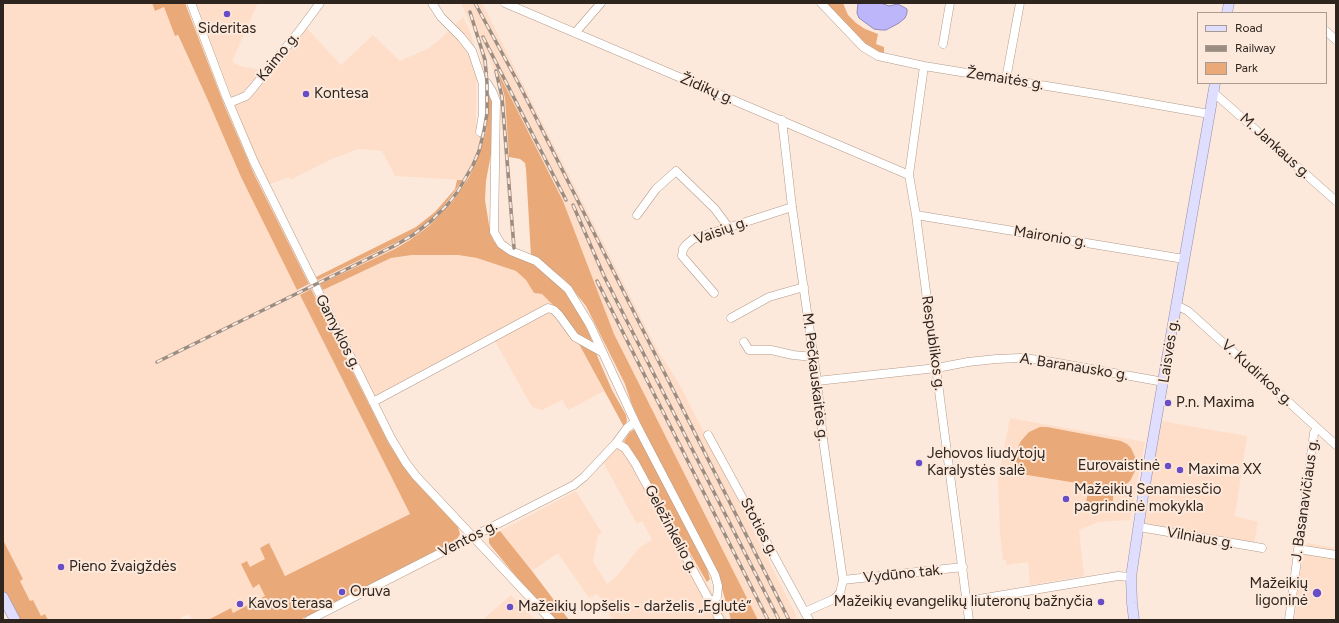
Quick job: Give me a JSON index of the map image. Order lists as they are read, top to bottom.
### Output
{
  "streets": {
    "main road": ["Laisvės g."],
    "street": [
      "Kaimo g.",
      "Žemaitės g.",
      "Židikų g.",
      "M. Jankaus g.",
      "Vaisių g.",
      "Maironio g.",
      "Gamyklos g.",
      "Respublikos g.",
      "A. Baranausko g.",
      "V. Kudirkos g.",
      "M. Pečkauskaitės g.",
      "J. Basanavičiaus g.",
      "Stoties g.",
      "Geležinkelio g.",
      "Vilniaus g.",
      "Ventos g.",
      "Vydūno tak."
    ]
  },
  "crossings": [
    ["Kaimo g.", "Gamyklos g."],
    ["Žemaitės g.", "Respublikos g."],
    ["Žemaitės g.", "Laisvės g."],
    ["Židikų g.", "Respublikos g."],
    ["Židikų g.", "M. Pečkauskaitės g."],
    ["M. Jankaus g.", "Laisvės g."],
    ["Vaisių g.", "M. Pečkauskaitės g."],
    ["Maironio g.", "Respublikos g."],
    ["Maironio g.", "Laisvės g."],
    ["Gamyklos g.", "Ventos g."],
    ["Respublikos g.", "A. Baranausko g."],
    ["Respublikos g.", "Vydūno tak."],
    ["Laisvės g.", "A. Baranausko g."],
    ["Laisvės g.", "V. Kudirkos g."],
    ["Laisvės g.", "Vilniaus g."],
    ["A. Baranausko g.", "M. Pečkauskaitės g."],
    ["V. Kudirkos g.", "J. Basanavičiaus g."],
    ["M. Pečkauskaitės g.", "Vydūno tak."],
    ["Geležinkelio g.", "Ventos g."]
  ],
  "places": [
    "Sideritas",
    "Kontesa",
    "P.n. Maxima",
    "Jehovos liudytojų Karalystės salė",
    "Eurovaistinė",
    "Maxima XX",
    "Mažeikių Senamiesčio pagrindinė mokykla",
    "Pieno žvaigždės",
    "Oruva",
    "Mažeikių ligoninė",
    "Mažeikių evangelikų liuteronų bažnyčia",
    "Kavos terasa",
    "Mažeikių lopšelis - darželis „Eglutė“"
  ],
  "legend": ["Road", "Railway", "Park"]
}
